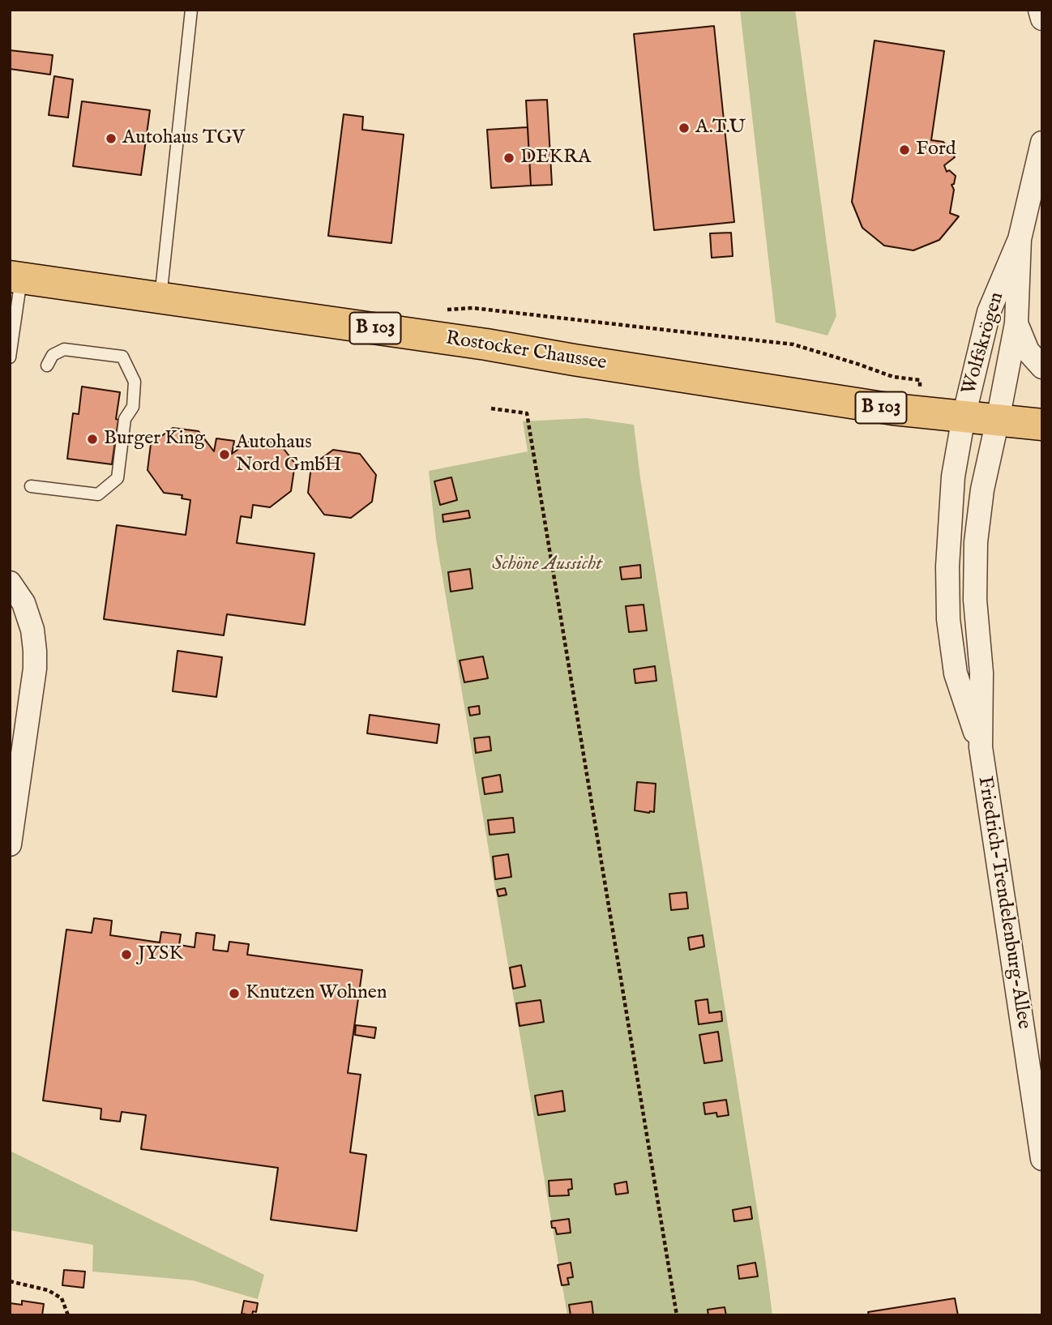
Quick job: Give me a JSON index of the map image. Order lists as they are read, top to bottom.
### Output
{
  "streets": {
    "main road": ["B 103", "Rostocker Chaussee"],
    "street": ["Wolfskrögen", "Friedrich-Trendelenburg-Allee"]
  },
  "crossings": [
    ["Wolfskrögen", "Rostocker Chaussee"],
    ["Wolfskrögen", "Friedrich-Trendelenburg-Allee"],
    ["Rostocker Chaussee", "Friedrich-Trendelenburg-Allee"]
  ],
  "parks": ["Schöne Aussicht"],
  "places": [
    "A.T.U",
    "Autohaus TGV",
    "Ford",
    "DEKRA",
    "Burger King",
    "Autohaus Nord GmbH",
    "JYSK",
    "Knutzen Wohnen"
  ]
}
